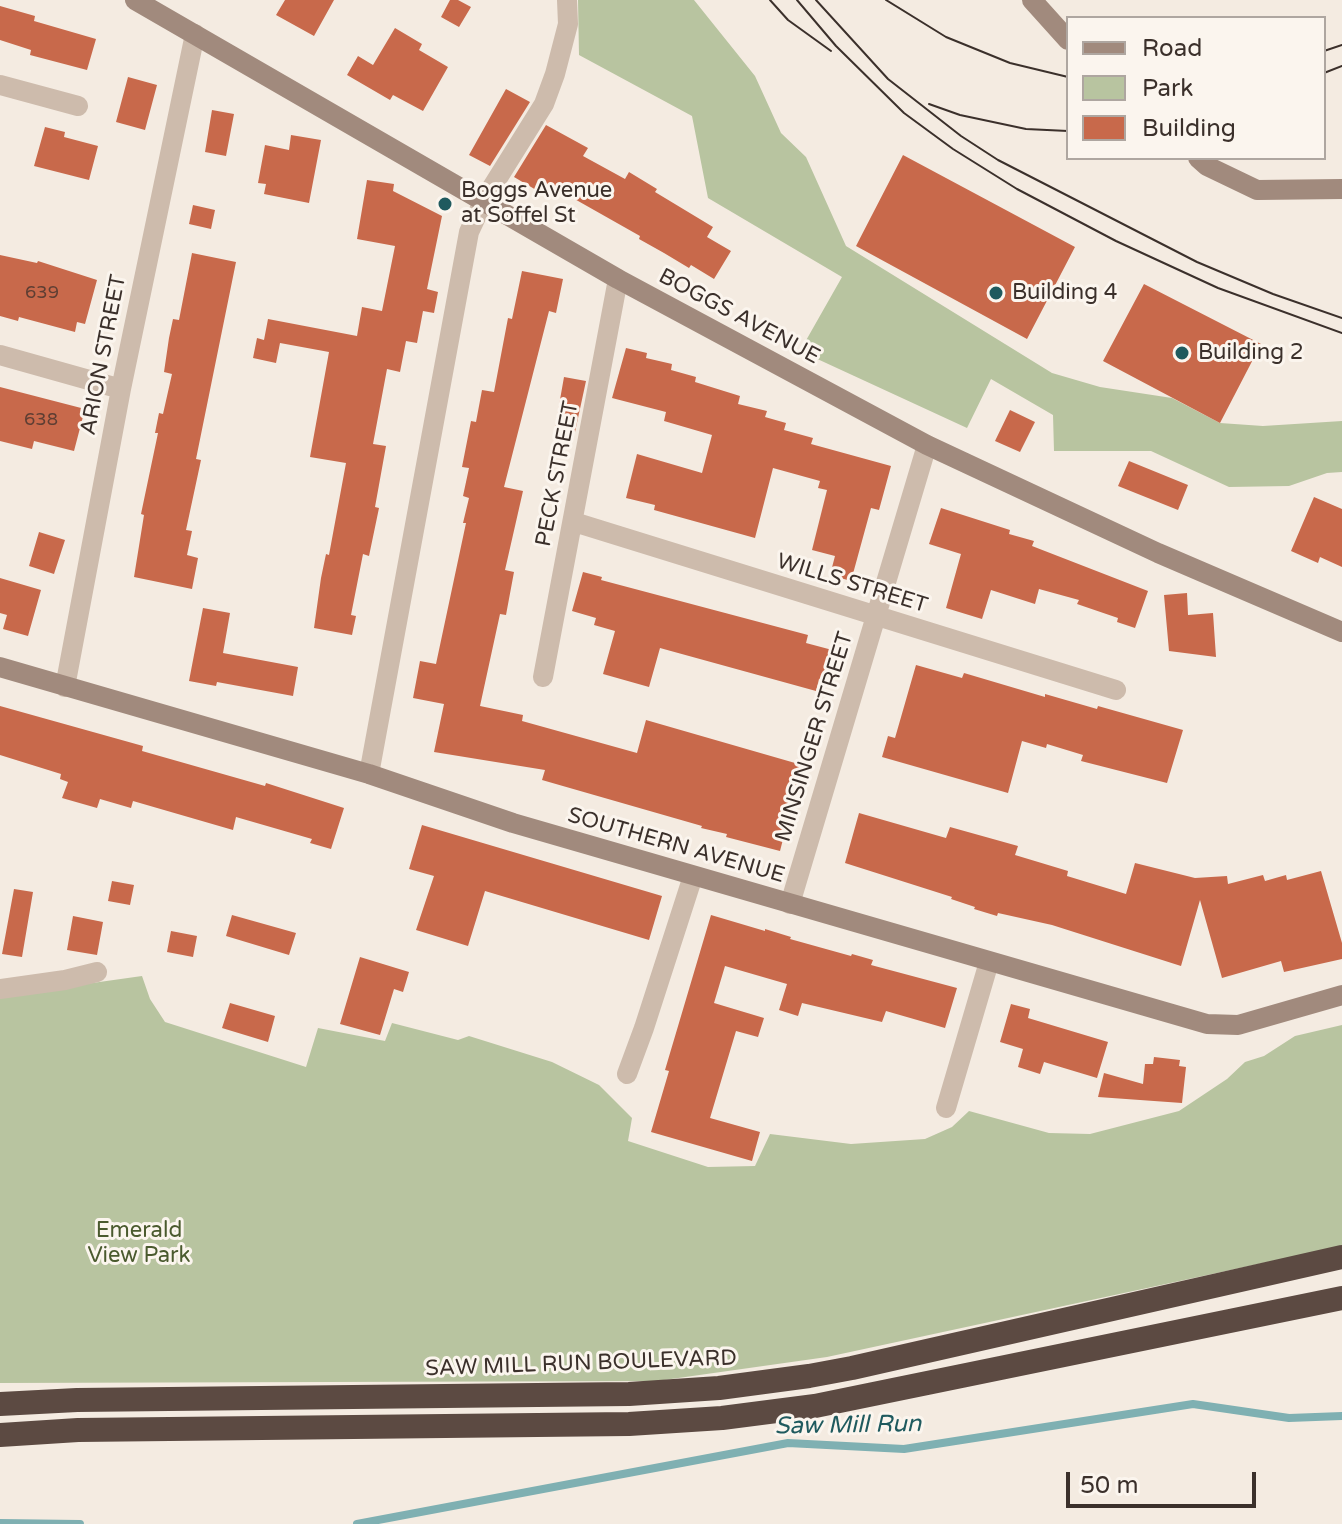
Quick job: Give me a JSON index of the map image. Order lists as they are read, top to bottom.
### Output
{
  "streets": {
    "highway": ["SAW MILL RUN BOULEVARD"],
    "street": [
      "BOGGS AVENUE",
      "ARION STREET",
      "PECK STREET",
      "WILLS STREET",
      "MINSINGER STREET",
      "SOUTHERN AVENUE"
    ]
  },
  "crossings": [
    ["BOGGS AVENUE", "ARION STREET"],
    ["BOGGS AVENUE", "PECK STREET"],
    ["BOGGS AVENUE", "MINSINGER STREET"],
    ["ARION STREET", "SOUTHERN AVENUE"],
    ["PECK STREET", "WILLS STREET"],
    ["WILLS STREET", "MINSINGER STREET"],
    ["MINSINGER STREET", "SOUTHERN AVENUE"]
  ],
  "water": ["Saw Mill Run"],
  "parks": ["Emerald View Park"],
  "places": ["Boggs Avenue at Soffel St", "Building 4", "Building 2"],
  "house_numbers": ["639", "638"],
  "legend": ["Road", "Park", "Building"],
  "scale_bar": "50 m"
}
